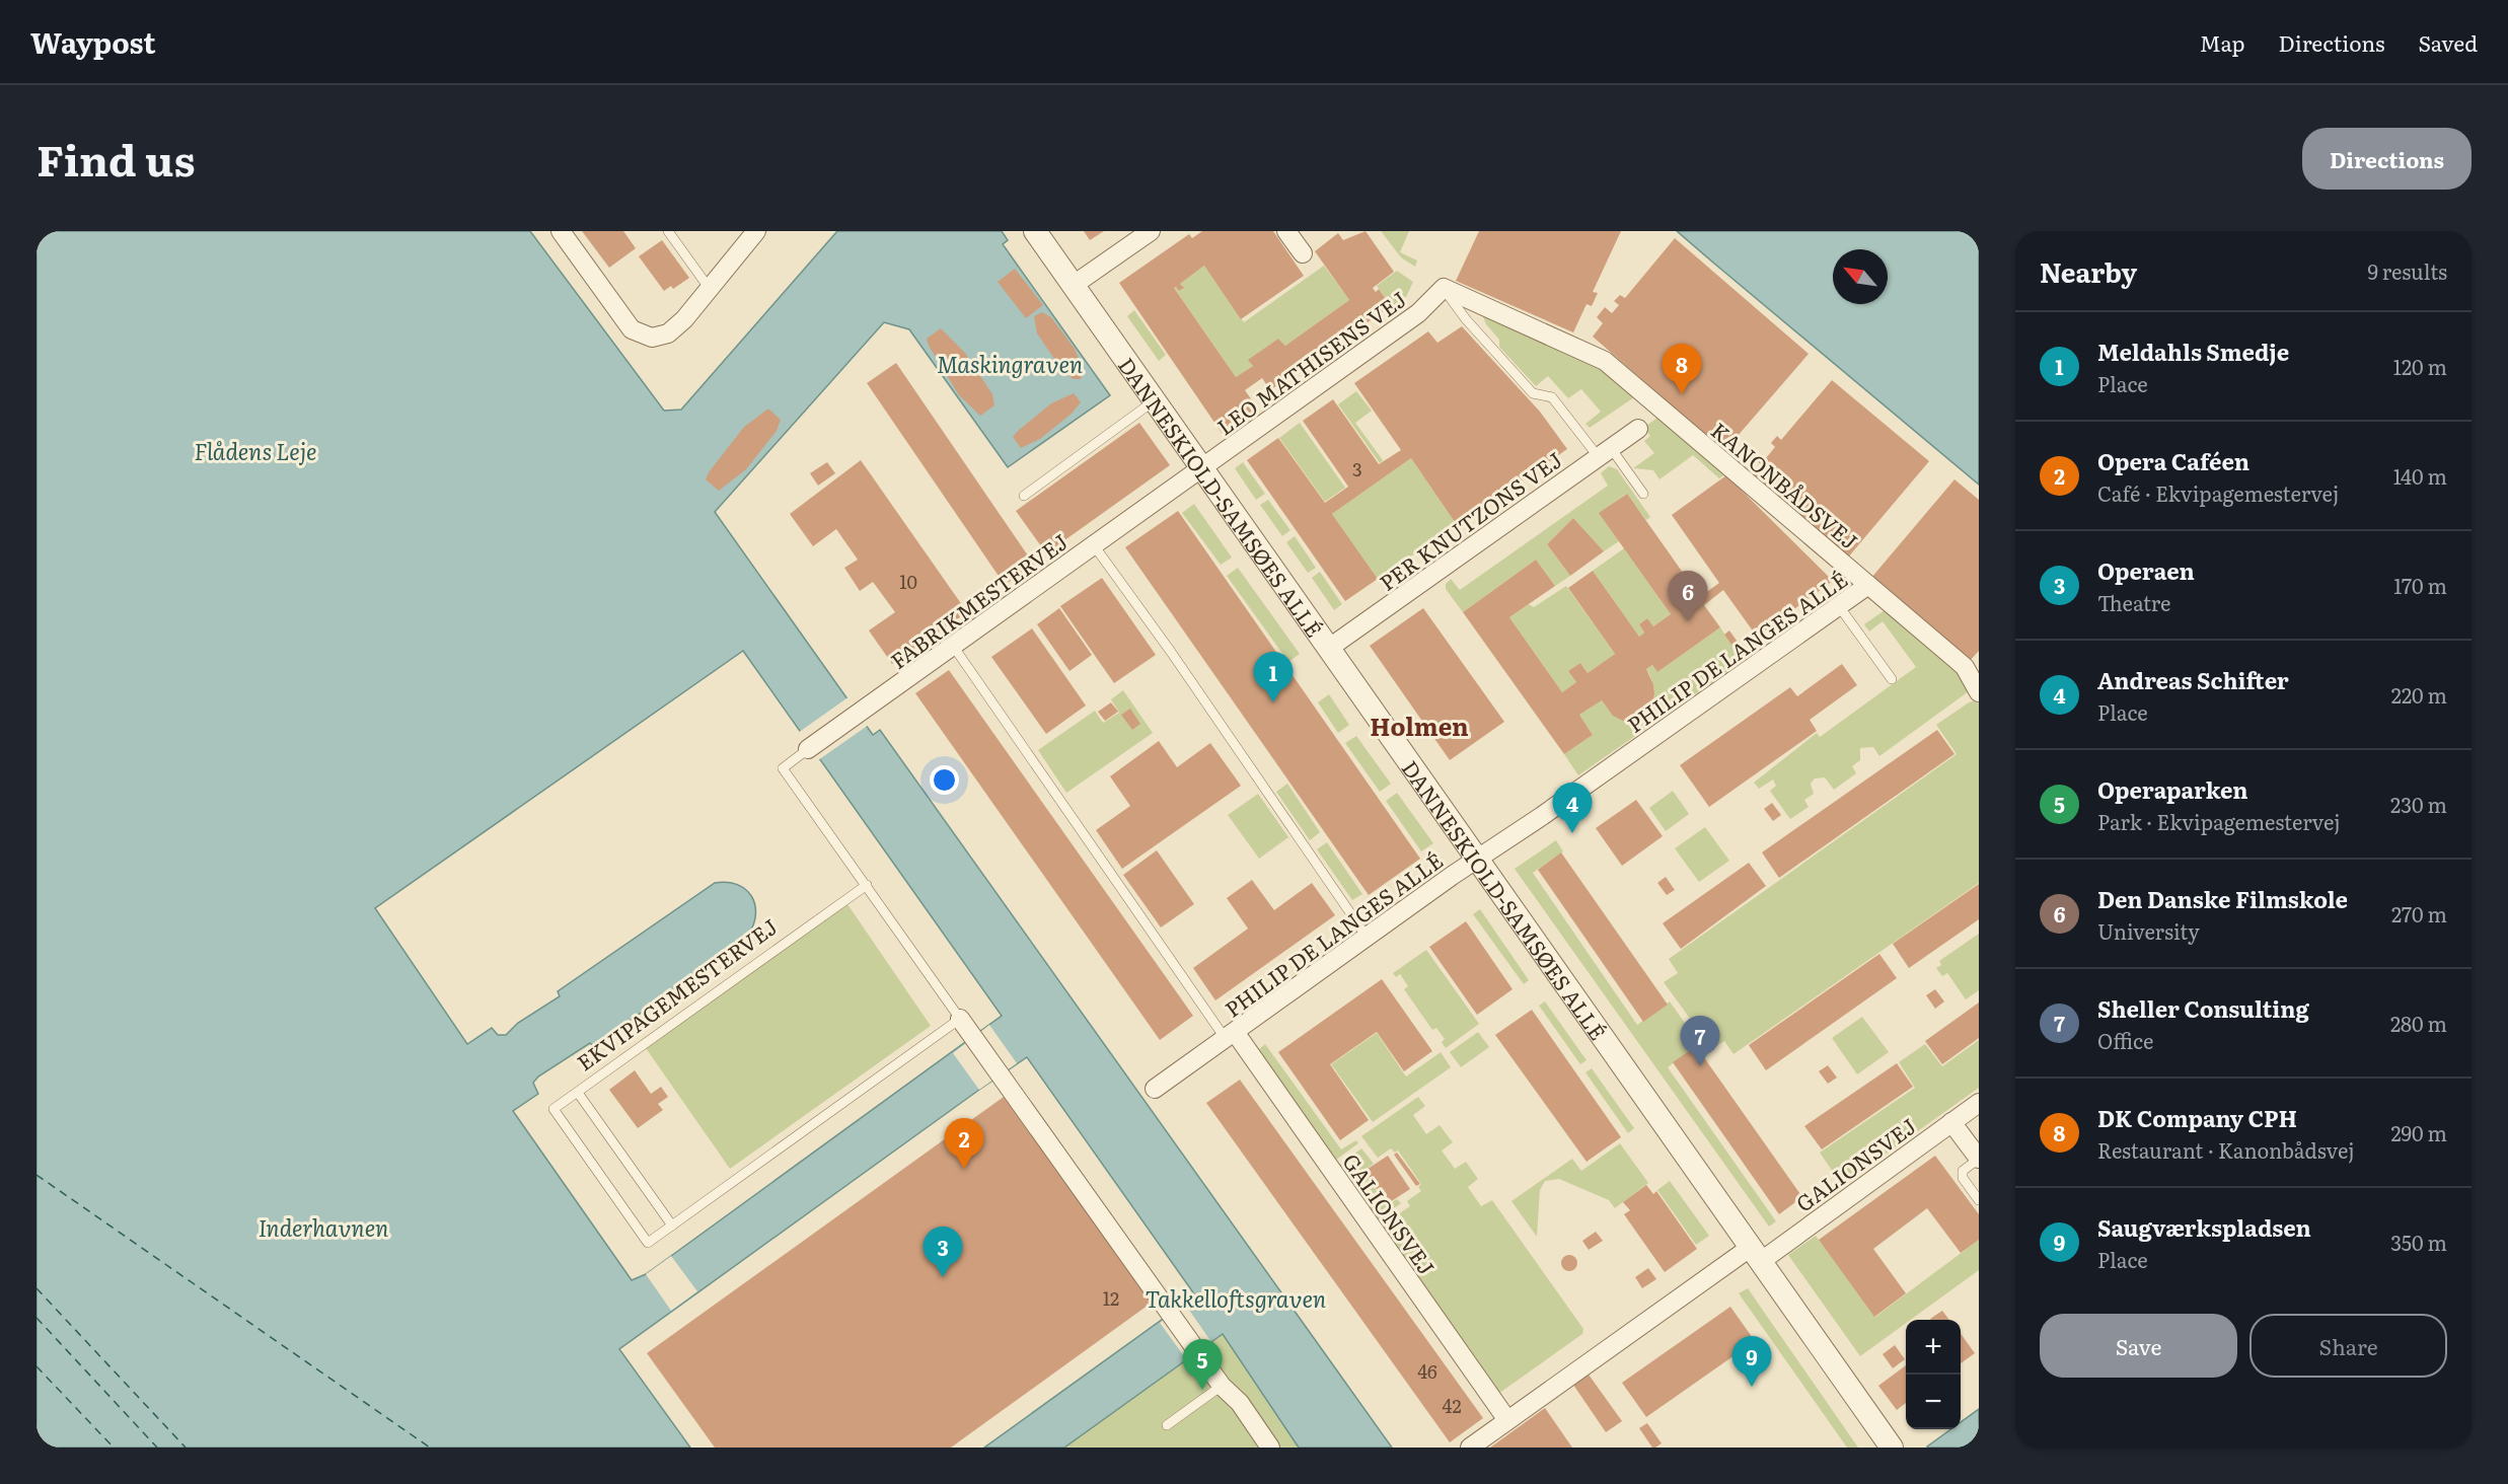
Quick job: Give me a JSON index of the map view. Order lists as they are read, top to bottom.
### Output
{
  "streets": {
    "street": [
      "LEO MATHISENS VEJ",
      "KANONBÅDSVEJ",
      "DANNESKIOLD-SAMSØES ALLÉ",
      "PER KNUTZONS VEJ",
      "FABRIKMESTERVEJ",
      "PHILIP DE LANGES ALLÉ",
      "GALIONSVEJ"
    ],
    "lane": ["EKVIPAGEMESTERVEJ"]
  },
  "crossings": [
    ["LEO MATHISENS VEJ", "KANONBÅDSVEJ"],
    ["LEO MATHISENS VEJ", "DANNESKIOLD-SAMSØES ALLÉ"],
    ["LEO MATHISENS VEJ", "FABRIKMESTERVEJ"],
    ["KANONBÅDSVEJ", "PHILIP DE LANGES ALLÉ"],
    ["DANNESKIOLD-SAMSØES ALLÉ", "PER KNUTZONS VEJ"],
    ["DANNESKIOLD-SAMSØES ALLÉ", "FABRIKMESTERVEJ"],
    ["DANNESKIOLD-SAMSØES ALLÉ", "PHILIP DE LANGES ALLÉ"],
    ["DANNESKIOLD-SAMSØES ALLÉ", "GALIONSVEJ"],
    ["FABRIKMESTERVEJ", "EKVIPAGEMESTERVEJ"],
    ["PHILIP DE LANGES ALLÉ", "GALIONSVEJ"]
  ],
  "districts": ["Holmen"],
  "water": [
    "Maskingraven",
    "Flådens Leje",
    "Inderhavnen",
    "Takkelloftsgraven"
  ],
  "house_numbers": [
    "3",
    "10",
    "12",
    "46",
    "42"
  ],
  "north": "top left",
  "page": {
    "header": "Waypost",
    "nav": ["Map", "Directions", "Saved"],
    "title": "Find us",
    "buttons": [
      "Directions",
      ["Save", "Share"]
    ],
    "heading": ["Nearby", "9 results"],
    "list": [
      {
        "mark": "1",
        "name": "Meldahls Smedje",
        "note": "Place",
        "value": "120 m"
      },
      {
        "mark": "2",
        "name": "Opera Caféen",
        "note": "Café · Ekvipagemestervej",
        "value": "140 m"
      },
      {
        "mark": "3",
        "name": "Operaen",
        "note": "Theatre",
        "value": "170 m"
      },
      {
        "mark": "4",
        "name": "Andreas Schifter",
        "note": "Place",
        "value": "220 m"
      },
      {
        "mark": "5",
        "name": "Operaparken",
        "note": "Park · Ekvipagemestervej",
        "value": "230 m"
      },
      {
        "mark": "6",
        "name": "Den Danske Filmskole",
        "note": "University",
        "value": "270 m"
      },
      {
        "mark": "7",
        "name": "Sheller Consulting",
        "note": "Office",
        "value": "280 m"
      },
      {
        "mark": "8",
        "name": "DK Company CPH",
        "note": "Restaurant · Kanonbådsvej",
        "value": "290 m"
      },
      {
        "mark": "9",
        "name": "Saugværkspladsen",
        "note": "Place",
        "value": "350 m"
      }
    ],
    "pins": [
      "8",
      "6",
      "1",
      "4",
      "7",
      "2",
      "3",
      "9",
      "5"
    ],
    "map_buttons": ["+", "−"]
  }
}
